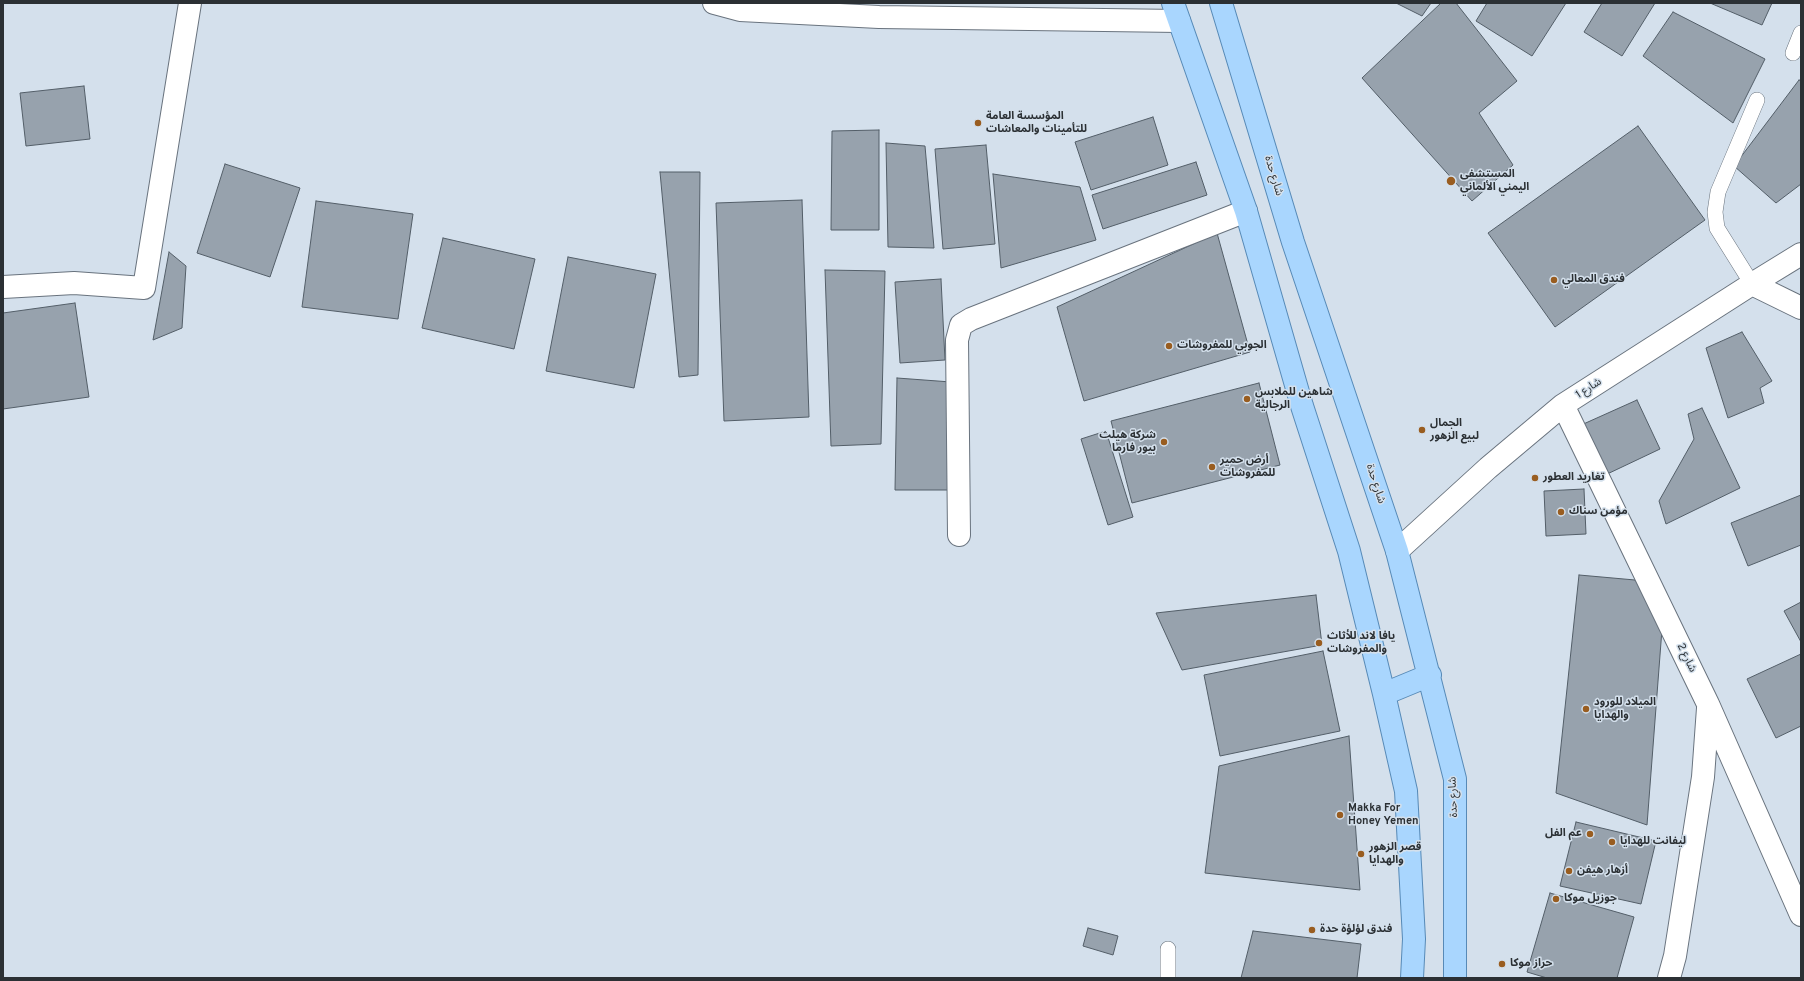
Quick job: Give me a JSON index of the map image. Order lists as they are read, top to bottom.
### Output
{
  "streets": {
    "main road": ["شارع حدة"],
    "street": ["شارع 1", "شارع 2"]
  },
  "crossings": [
    ["شارع حدة", "شارع 1"],
    ["شارع 1", "شارع 2"]
  ],
  "places": [
    "المؤسسة العامة للتأمينات والمعاشات",
    "المستشفى اليمني الألماني",
    "فندق المعالي",
    "الجوبي للمفروشات",
    "شاهين للملابس الرجالية",
    "الجمال لبيع الزهور",
    "شركة هيلث بيور فارما",
    "أرض حمير للمفروشات",
    "تغاريد العطور",
    "مؤمن سناك",
    "يافا لاند للأثاث والمفروشات",
    "الميلاد للورود والهدايا",
    "Makka For Honey Yemen",
    "عم الفل",
    "ليفانت للهدايا",
    "قصر الزهور والهدايا",
    "أزهار هيفن",
    "جوزيل موكا",
    "فندق لؤلؤة حدة",
    "حراز موكا"
  ]
}
